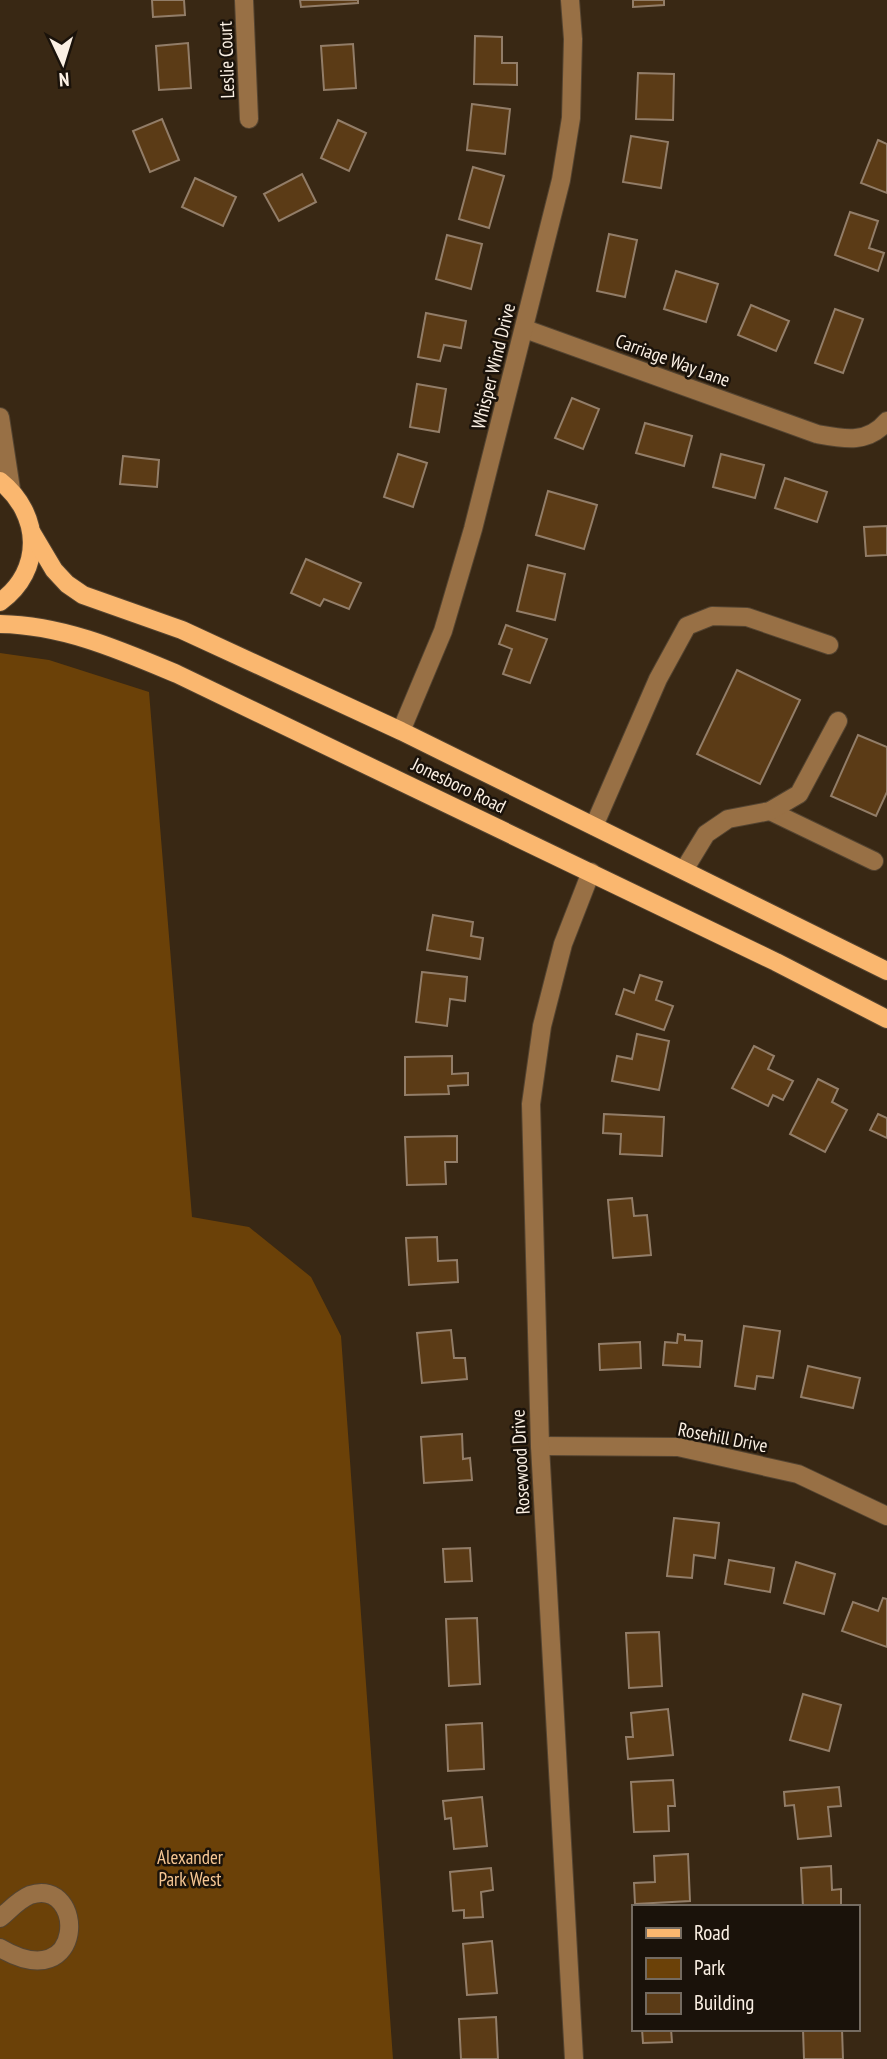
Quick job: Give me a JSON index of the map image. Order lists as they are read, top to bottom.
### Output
{
  "streets": {
    "main road": ["Jonesboro Road"],
    "street": [
      "Leslie Court",
      "Carriage Way Lane",
      "Whisper Wind Drive",
      "Rosehill Drive",
      "Rosewood Drive"
    ]
  },
  "crossings": [
    ["Carriage Way Lane", "Whisper Wind Drive"],
    ["Whisper Wind Drive", "Jonesboro Road"],
    ["Jonesboro Road", "Rosewood Drive"],
    ["Rosehill Drive", "Rosewood Drive"]
  ],
  "parks": ["Alexander Park West"],
  "legend": ["Road", "Park", "Building"],
  "north": "bottom"
}
